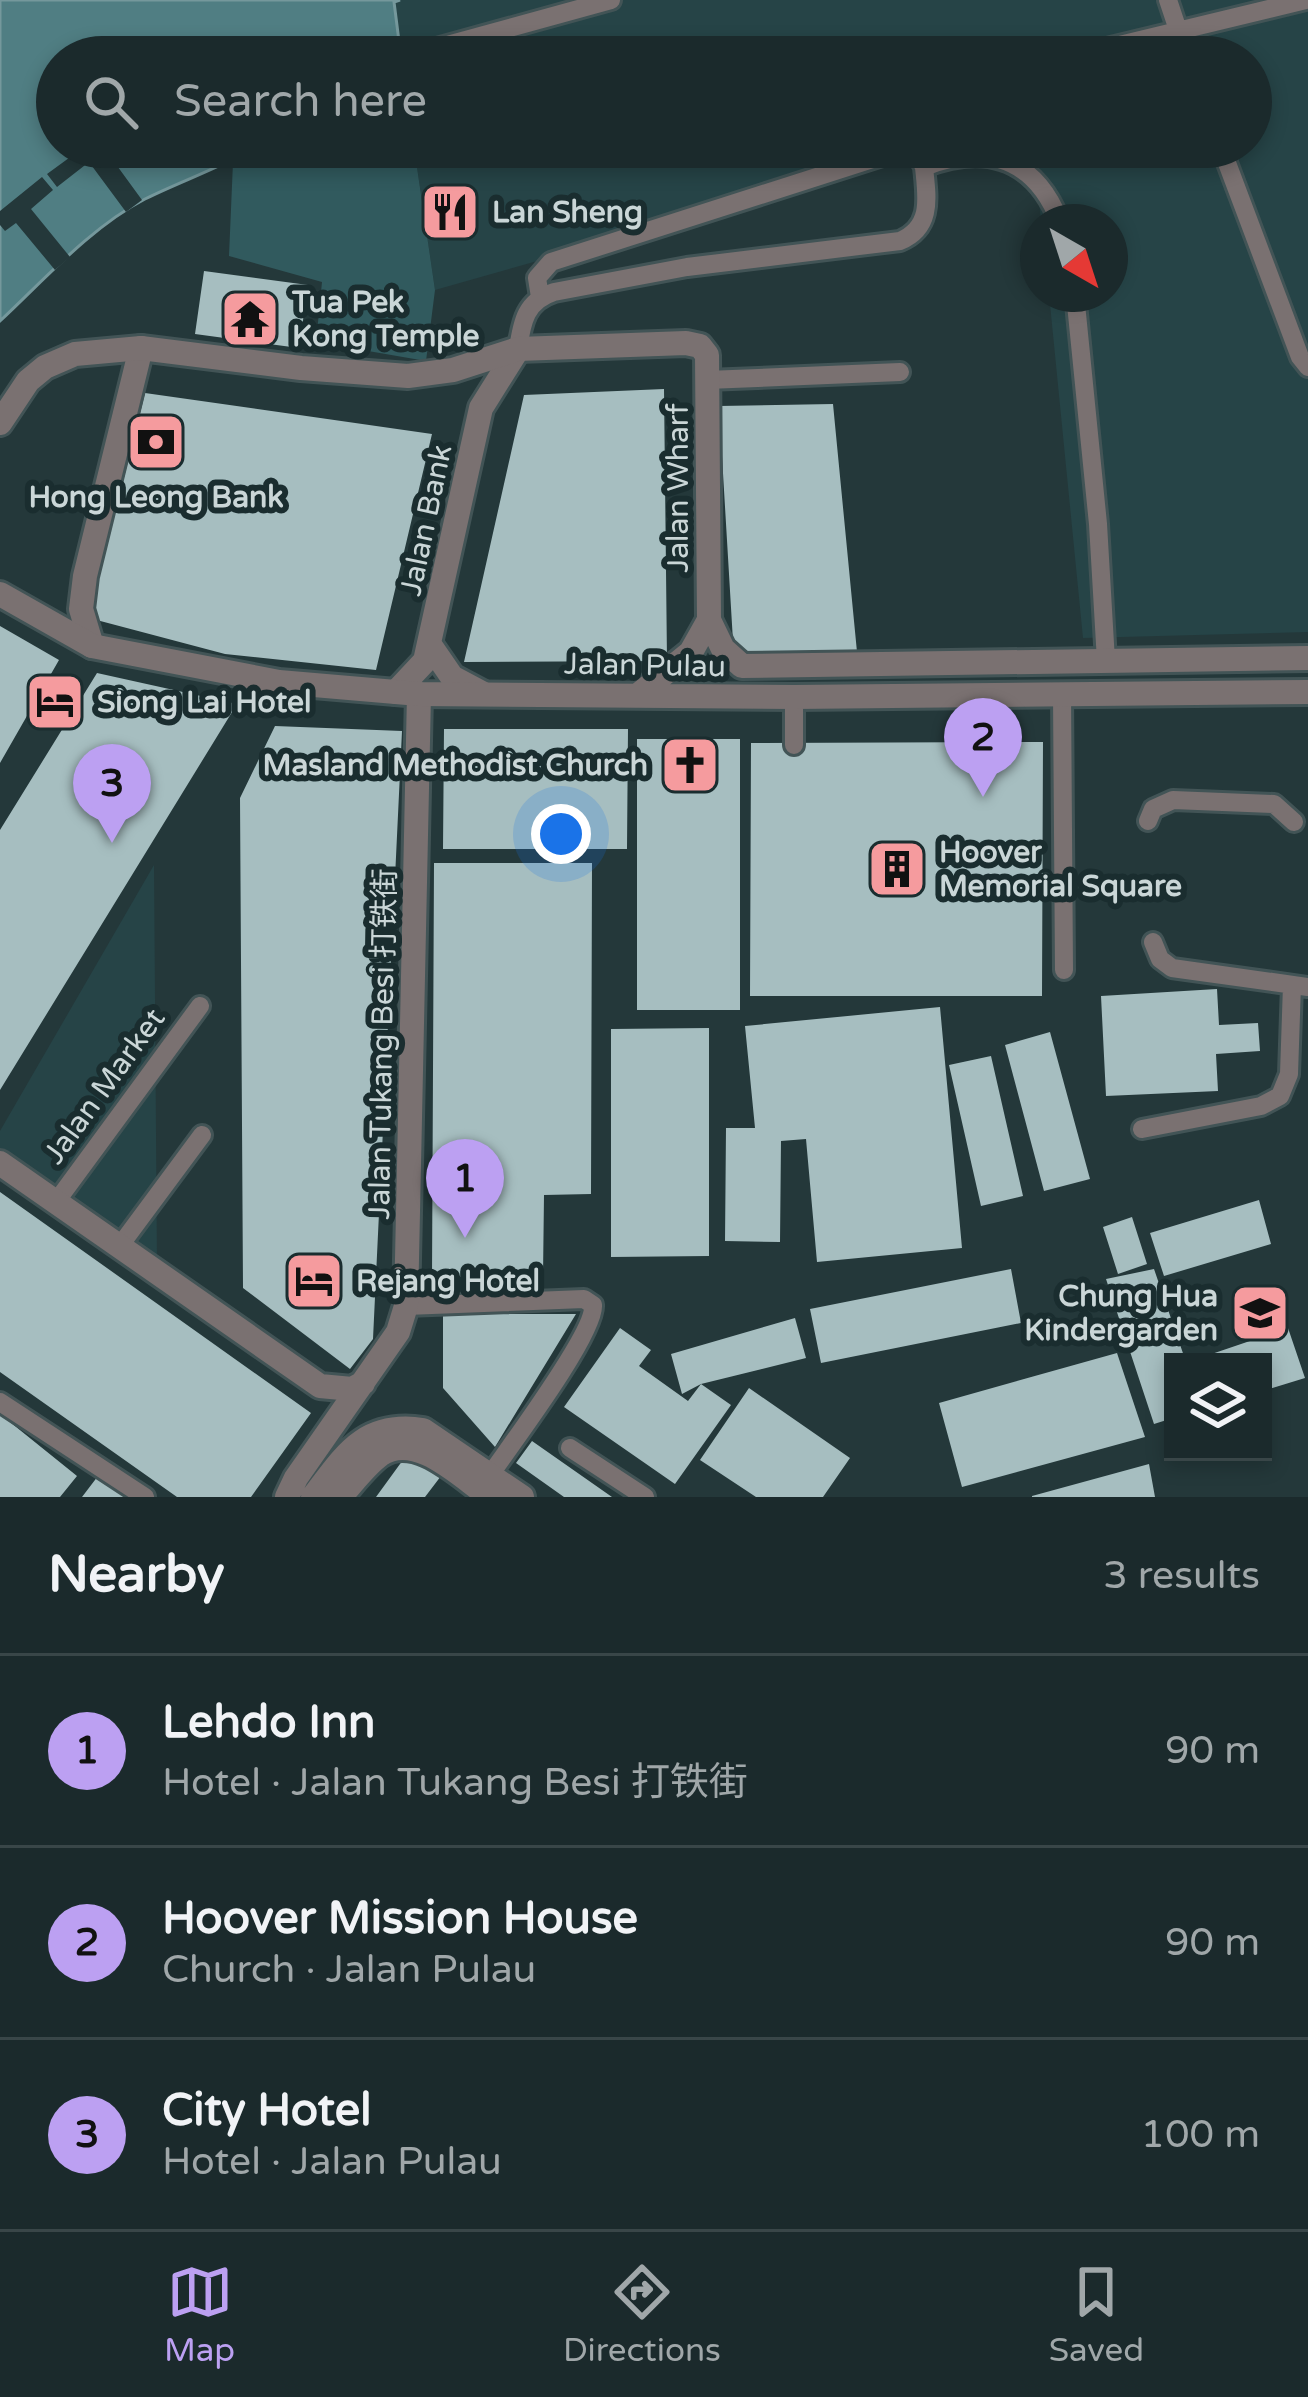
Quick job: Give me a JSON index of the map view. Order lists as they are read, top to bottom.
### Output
{
  "streets": {
    "street": [
      "Jalan Wharf",
      "Jalan Bank",
      "Jalan Pulau",
      "Jalan Tukang Besi 打铁街"
    ],
    "lane": ["Jalan Market"]
  },
  "crossings": [
    ["Jalan Bank", "Jalan Pulau"],
    ["Jalan Bank", "Jalan Tukang Besi 打铁街"],
    ["Jalan Pulau", "Jalan Tukang Besi 打铁街"]
  ],
  "places": {
    "restaurant": ["Lan Sheng"],
    "temple": ["Tua Pek Kong Temple"],
    "bank": ["Hong Leong Bank"],
    "hotel": ["Siong Lai Hotel", "Rejang Hotel"],
    "church": ["Masland Methodist Church"],
    "building": ["Hoover Memorial Square"],
    "school or university": ["Chung Hua Kindergarden"]
  },
  "north": "bottom right",
  "page": {
    "search": "Search here",
    "pins": ["2", "3", "1"],
    "heading": ["Nearby", "3 results"],
    "list": [
      {
        "mark": "1",
        "name": "Lehdo Inn",
        "note": "Hotel · Jalan Tukang Besi 打铁街",
        "value": "90 m"
      },
      {
        "mark": "2",
        "name": "Hoover Mission House",
        "note": "Church · Jalan Pulau",
        "value": "90 m"
      },
      {
        "mark": "3",
        "name": "City Hotel",
        "note": "Hotel · Jalan Pulau",
        "value": "100 m"
      }
    ],
    "nav": ["Map", "Directions", "Saved"]
  }
}
